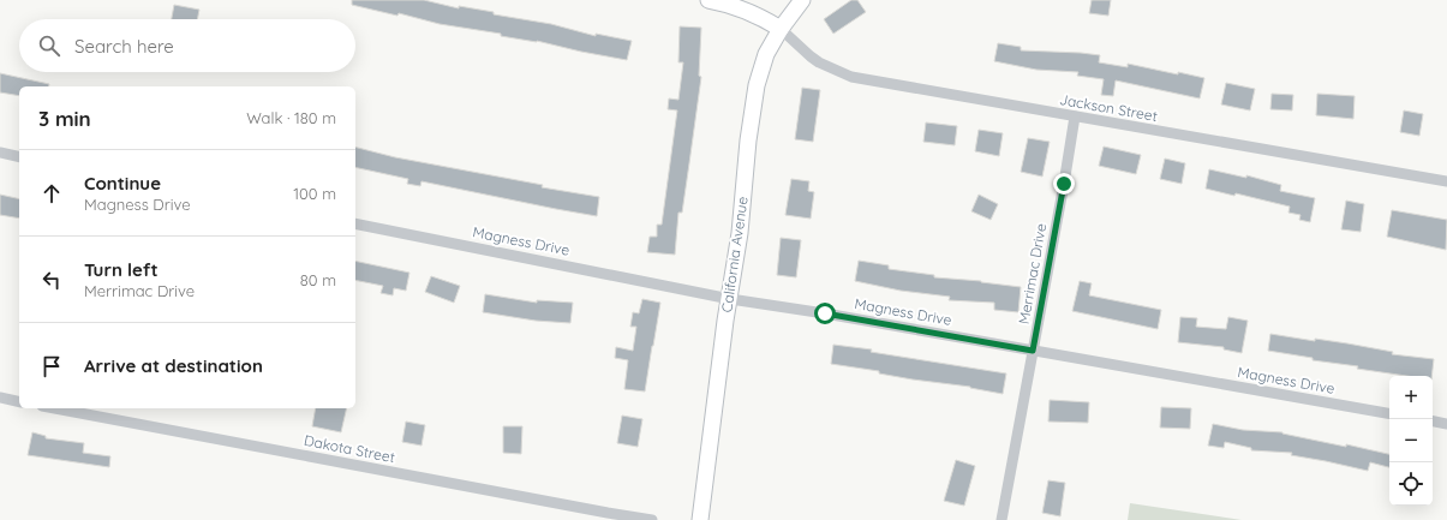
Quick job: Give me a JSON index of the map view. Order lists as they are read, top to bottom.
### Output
{
  "streets": {
    "main road": ["California Avenue"],
    "street": [
      "Jackson Street",
      "Magness Drive",
      "Merrimac Drive",
      "Dakota Street"
    ]
  },
  "crossings": [
    ["Jackson Street", "California Avenue"],
    ["Jackson Street", "Merrimac Drive"],
    ["Magness Drive", "California Avenue"],
    ["Magness Drive", "Merrimac Drive"]
  ],
  "page": {
    "search": "Search here",
    "heading": ["3 min", "Walk · 180 m"],
    "list": [
      ["Continue", "Magness Drive", "100 m"],
      ["Turn left", "Merrimac Drive", "80 m"],
      "Arrive at destination"
    ],
    "map_buttons": ["+", "−"]
  }
}
